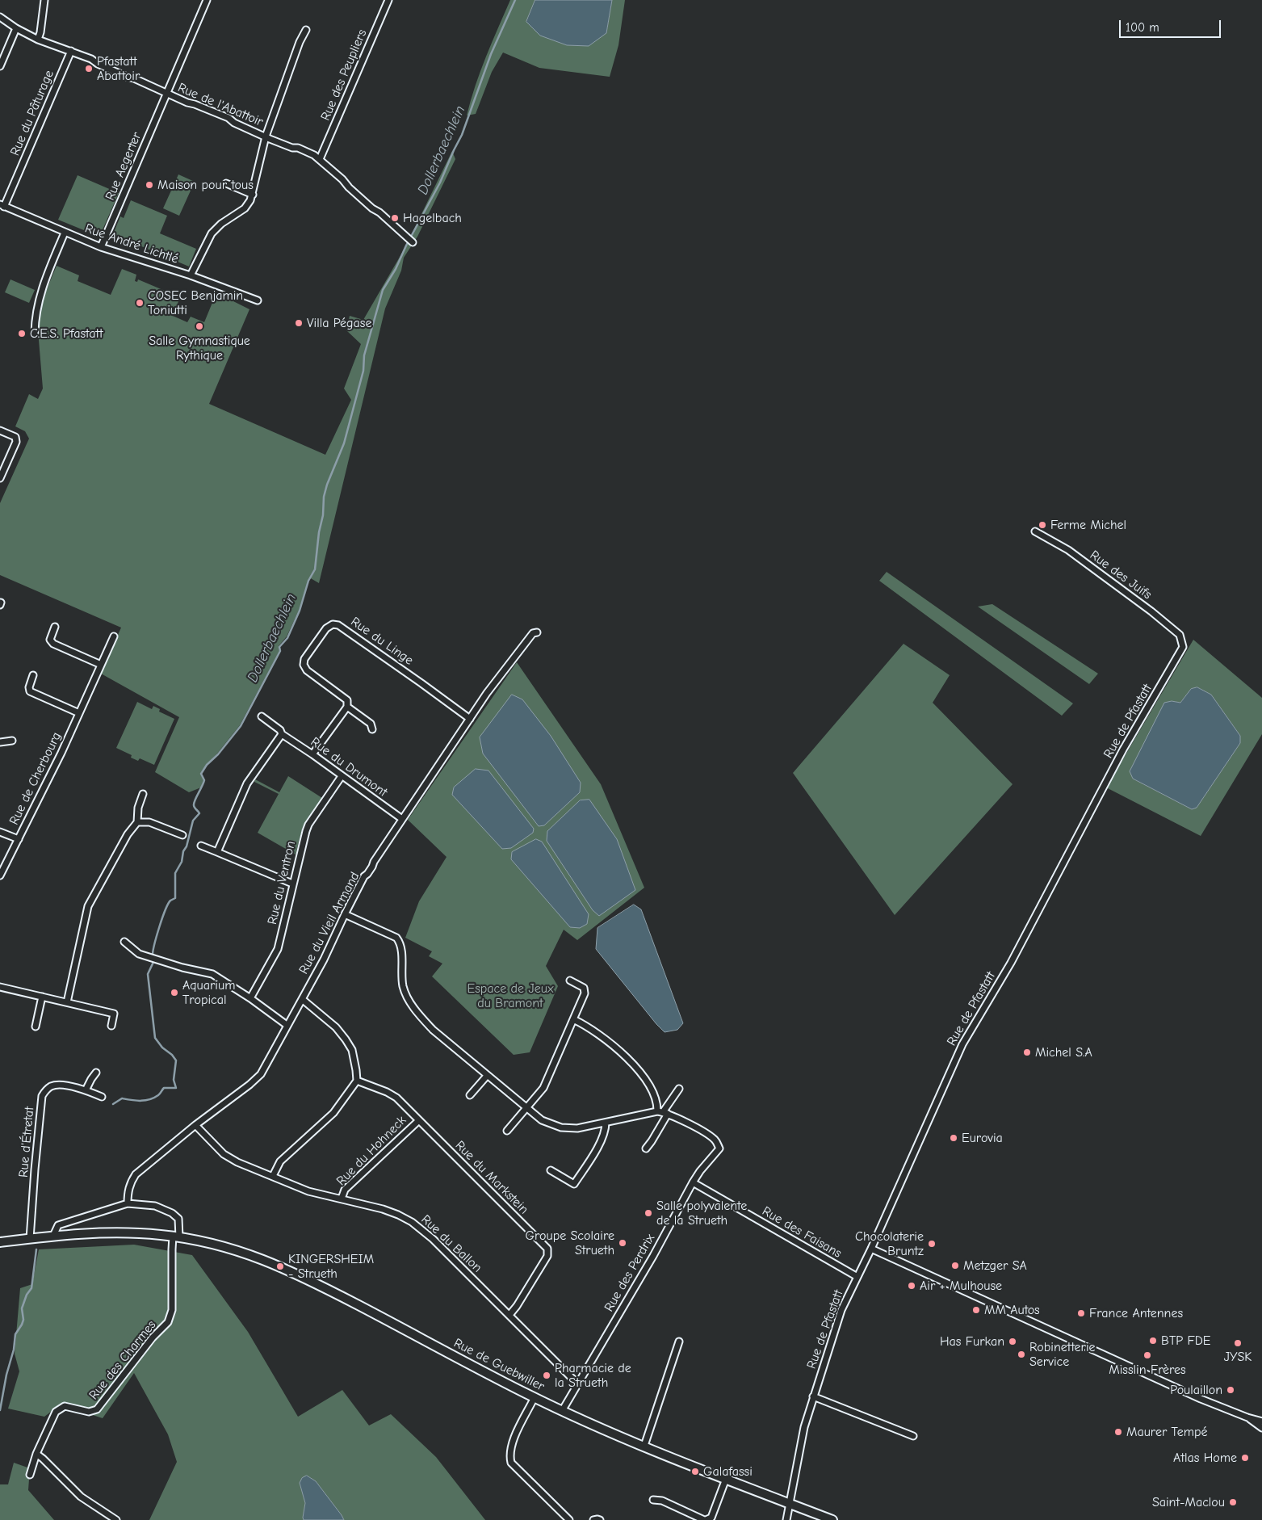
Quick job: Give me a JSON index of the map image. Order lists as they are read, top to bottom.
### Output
{
  "streets": {
    "main road": ["Rue de Guebwiller"],
    "street": [
      "Rue des Peupliers",
      "Rue de l'Abattoir",
      "Rue du Pâturage",
      "Rue Aegerter",
      "Rue André Lichtlé",
      "Rue des Juifs",
      "Rue du Linge",
      "Rue de Pfastatt",
      "Rue du Drumont",
      "Rue de Cherbourg",
      "Rue du Ventron",
      "Rue du Vieil Armand",
      "Rue d'Étretat",
      "Rue du Hohneck",
      "Rue du Markstein",
      "Rue des Faisans",
      "Rue du Ballon",
      "Rue des Perdrix",
      "Rue des Charmes"
    ]
  },
  "crossings": [
    ["Rue des Peupliers", "Rue de l'Abattoir"],
    ["Rue de l'Abattoir", "Rue du Pâturage"],
    ["Rue de l'Abattoir", "Rue Aegerter"],
    ["Rue du Pâturage", "Rue André Lichtlé"],
    ["Rue Aegerter", "Rue André Lichtlé"],
    ["Rue des Juifs", "Rue de Pfastatt"],
    ["Rue du Linge", "Rue du Vieil Armand"],
    ["Rue de Pfastatt", "Rue des Faisans"],
    ["Rue de Pfastatt", "Rue de Guebwiller"],
    ["Rue du Drumont", "Rue du Ventron"],
    ["Rue du Drumont", "Rue du Vieil Armand"],
    ["Rue du Vieil Armand", "Rue du Ballon"],
    ["Rue d'Étretat", "Rue de Guebwiller"],
    ["Rue du Hohneck", "Rue du Markstein"],
    ["Rue du Hohneck", "Rue du Ballon"],
    ["Rue du Markstein", "Rue du Ballon"],
    ["Rue des Faisans", "Rue des Perdrix"],
    ["Rue du Ballon", "Rue des Perdrix"],
    ["Rue des Perdrix", "Rue de Guebwiller"],
    ["Rue des Charmes", "Rue de Guebwiller"]
  ],
  "water": ["Dollerbaechlein"],
  "parks": ["Espace de Jeux du Bramont"],
  "places": [
    "Pfastatt Abattoir",
    "Maison pour tous",
    "Hagelbach",
    "COSEC Benjamin Toniutti",
    "Villa Pégase",
    "Salle Gymnastique Rythique",
    "C.E.S. Pfastatt",
    "Ferme Michel",
    "Aquarium Tropical",
    "Michel S.A",
    "Eurovia",
    "Salle polyvalente de la Strueth",
    "Groupe Scolaire Strueth",
    "Chocolaterie Bruntz",
    "Metzger SA",
    "KINGERSHEIM - Strueth",
    "Air + Mulhouse",
    "MM Autos",
    "France Antennes",
    "BTP FDE",
    "Has Furkan",
    "JYSK",
    "Robinetterie Service",
    "Misslin Frères",
    "Pharmacie de la Strueth",
    "Poulaillon",
    "Maurer Tempé",
    "Atlas Home",
    "Galafassi",
    "Saint-Maclou"
  ],
  "scale_bar": "100 m"
}
